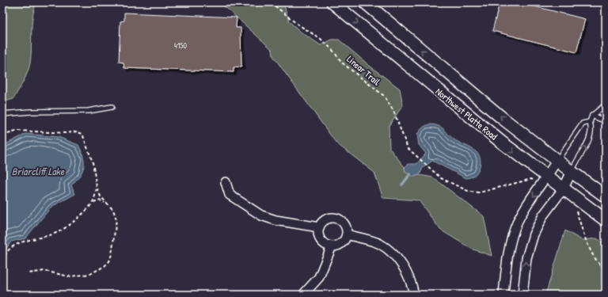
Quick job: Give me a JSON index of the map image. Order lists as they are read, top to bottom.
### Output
{
  "streets": {
    "main road": ["Northwest Platte Road"],
    "path": ["Linear Trail"]
  },
  "water": ["Briarcliff Lake"],
  "house_numbers": ["4150"]
}
